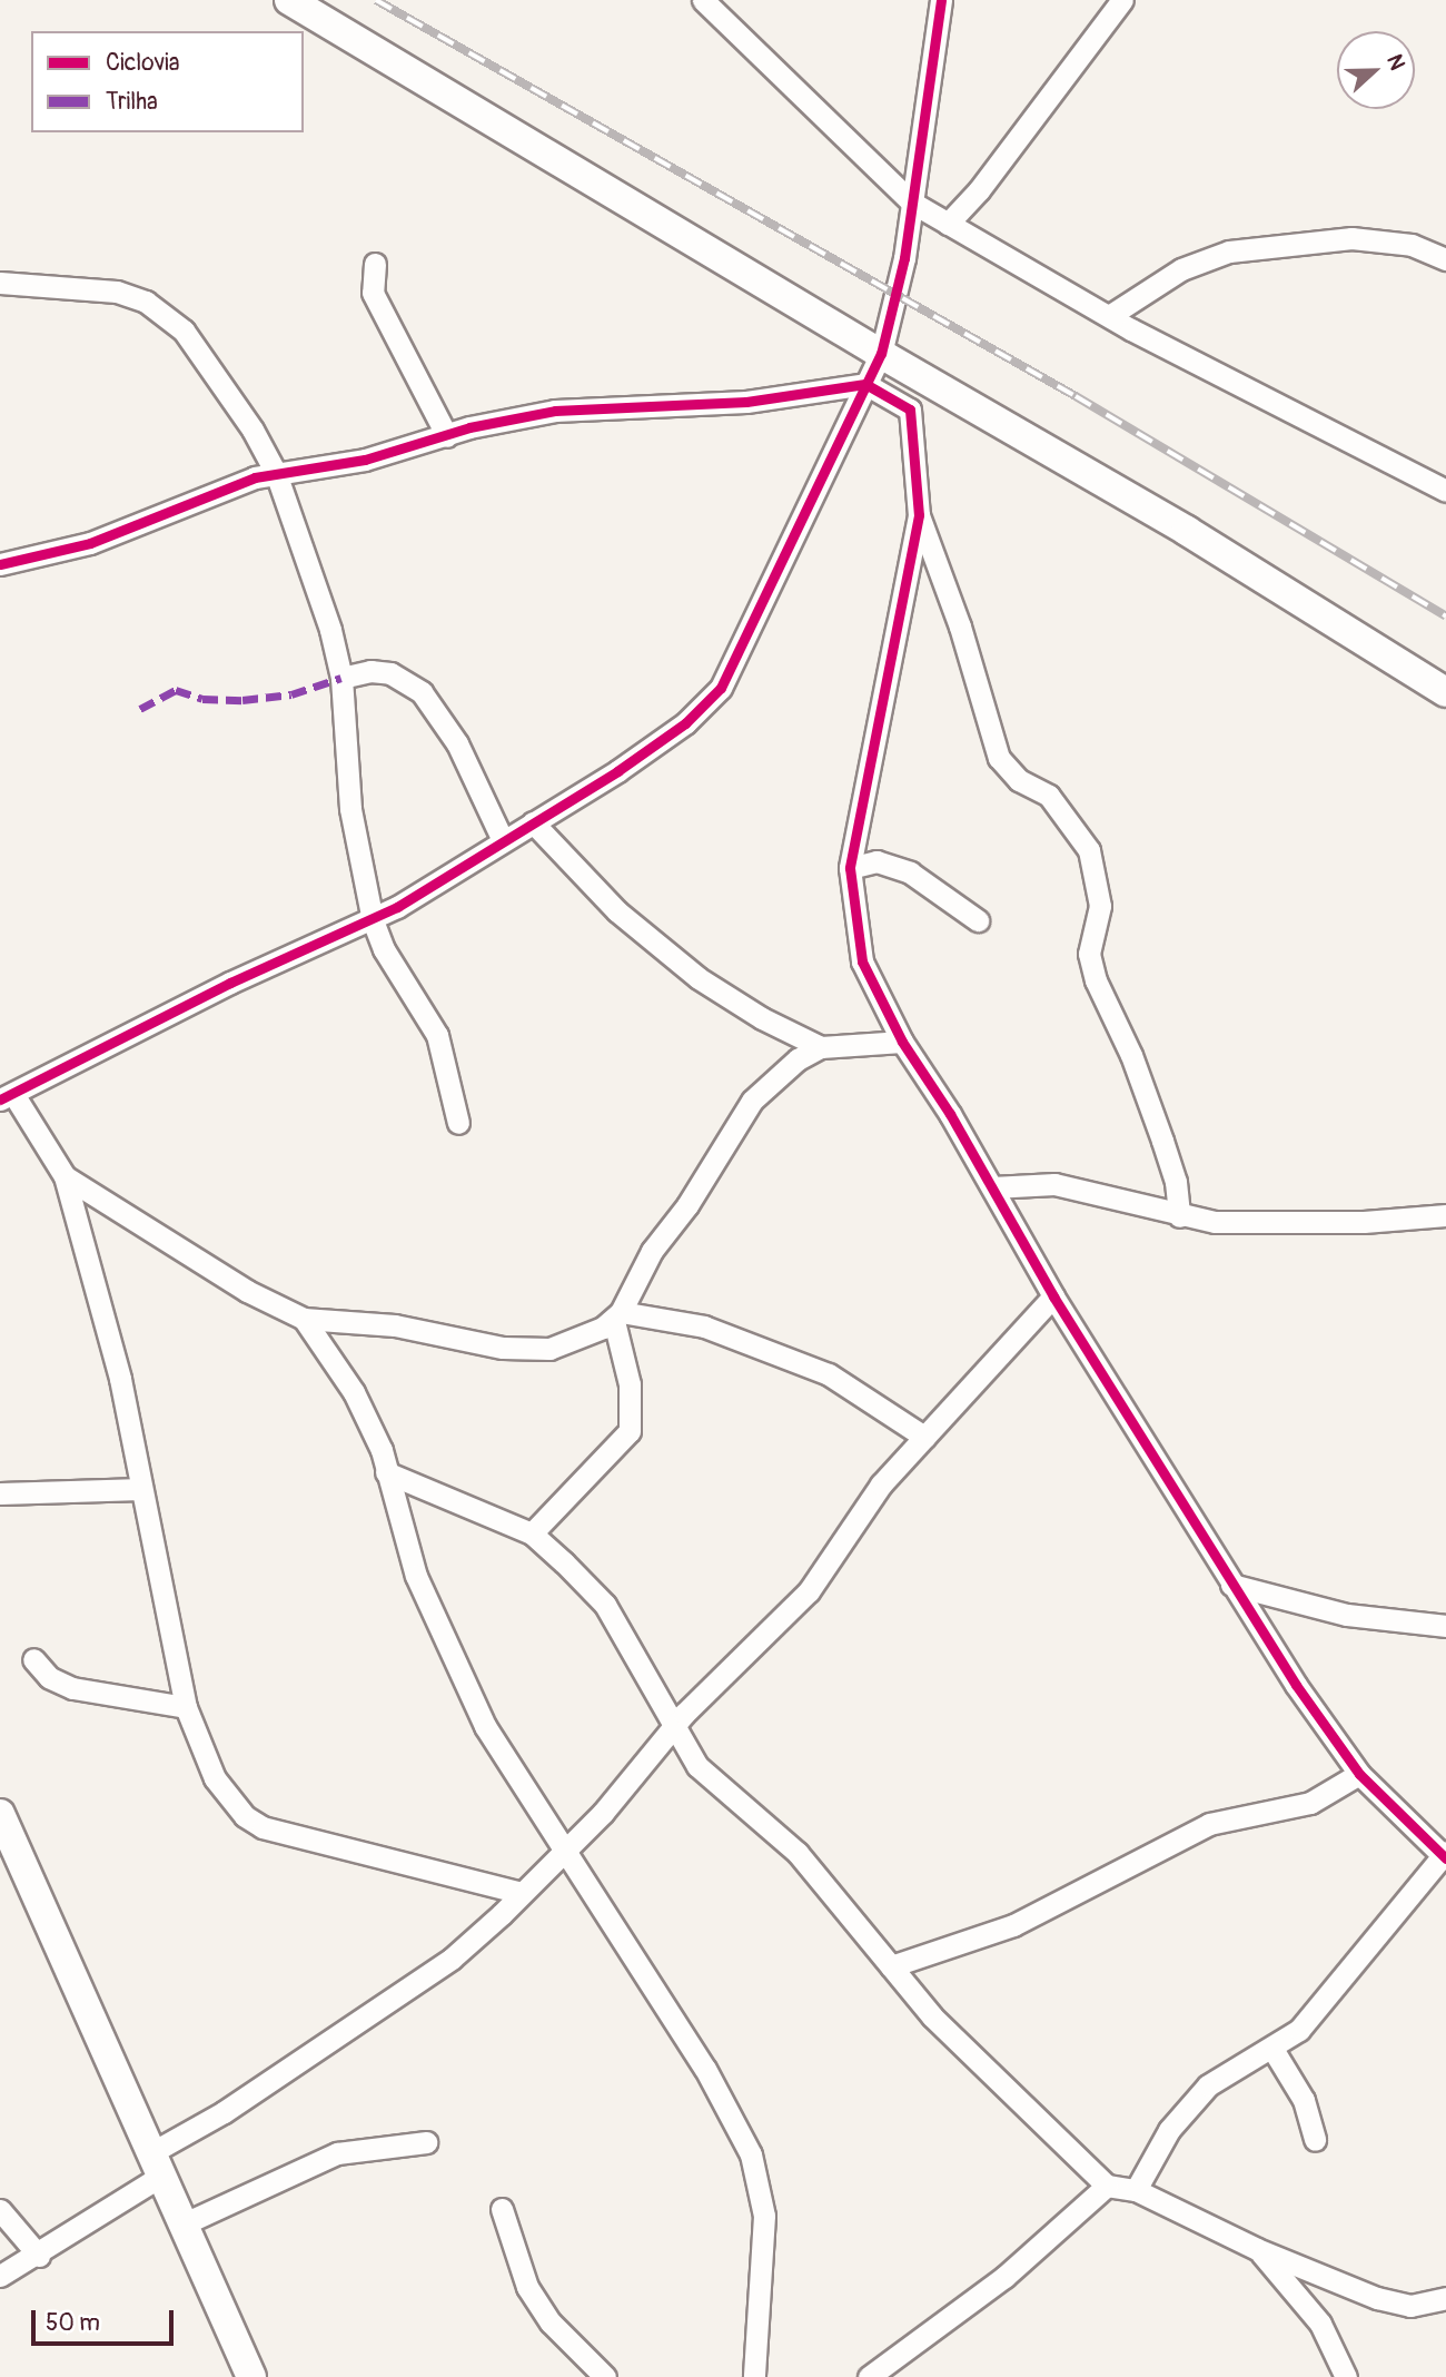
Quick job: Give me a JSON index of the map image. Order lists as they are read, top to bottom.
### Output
{
  "legend": ["Ciclovia", "Trilha"],
  "scale_bar": "50 m",
  "north": "right"
}
